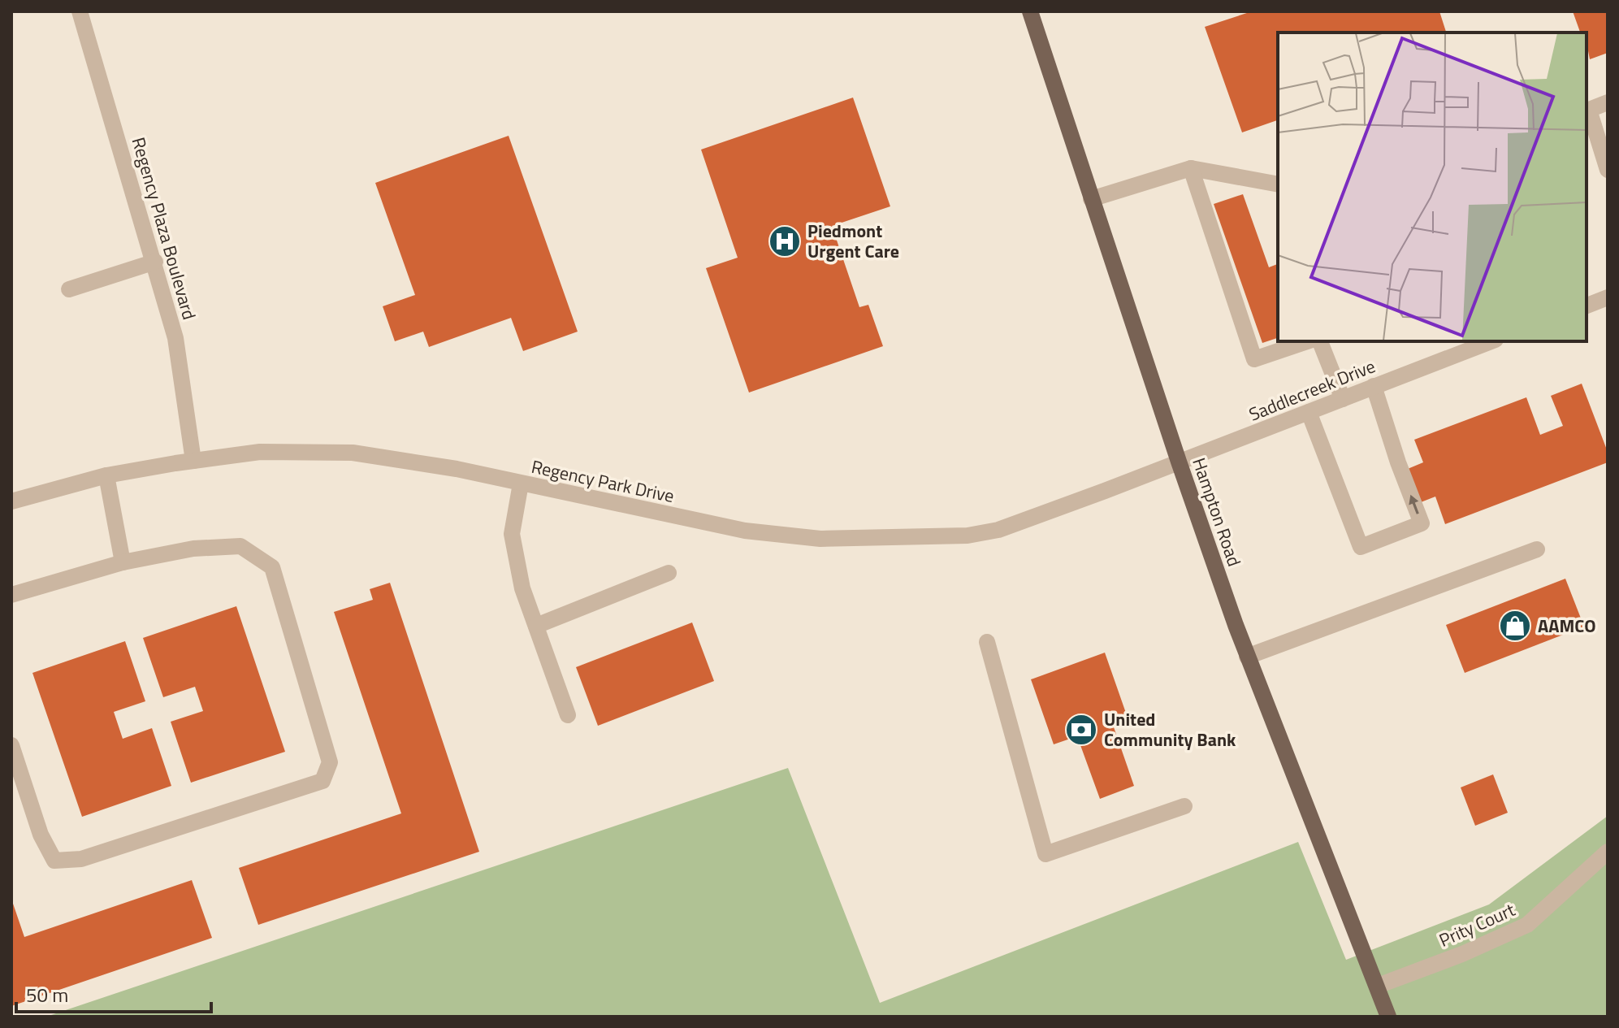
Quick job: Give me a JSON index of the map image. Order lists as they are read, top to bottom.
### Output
{
  "streets": {
    "main road": ["Hampton Road"],
    "street": [
      "Regency Plaza Boulevard",
      "Saddlecreek Drive",
      "Regency Park Drive",
      "Prity Court"
    ]
  },
  "crossings": [
    ["Regency Plaza Boulevard", "Regency Park Drive"],
    ["Saddlecreek Drive", "Regency Park Drive"],
    ["Saddlecreek Drive", "Hampton Road"],
    ["Regency Park Drive", "Hampton Road"],
    ["Hampton Road", "Prity Court"]
  ],
  "places": {
    "hospital": ["Piedmont Urgent Care"],
    "shop": ["AAMCO"],
    "bank": ["United Community Bank"]
  },
  "scale_bar": "50 m"
}
